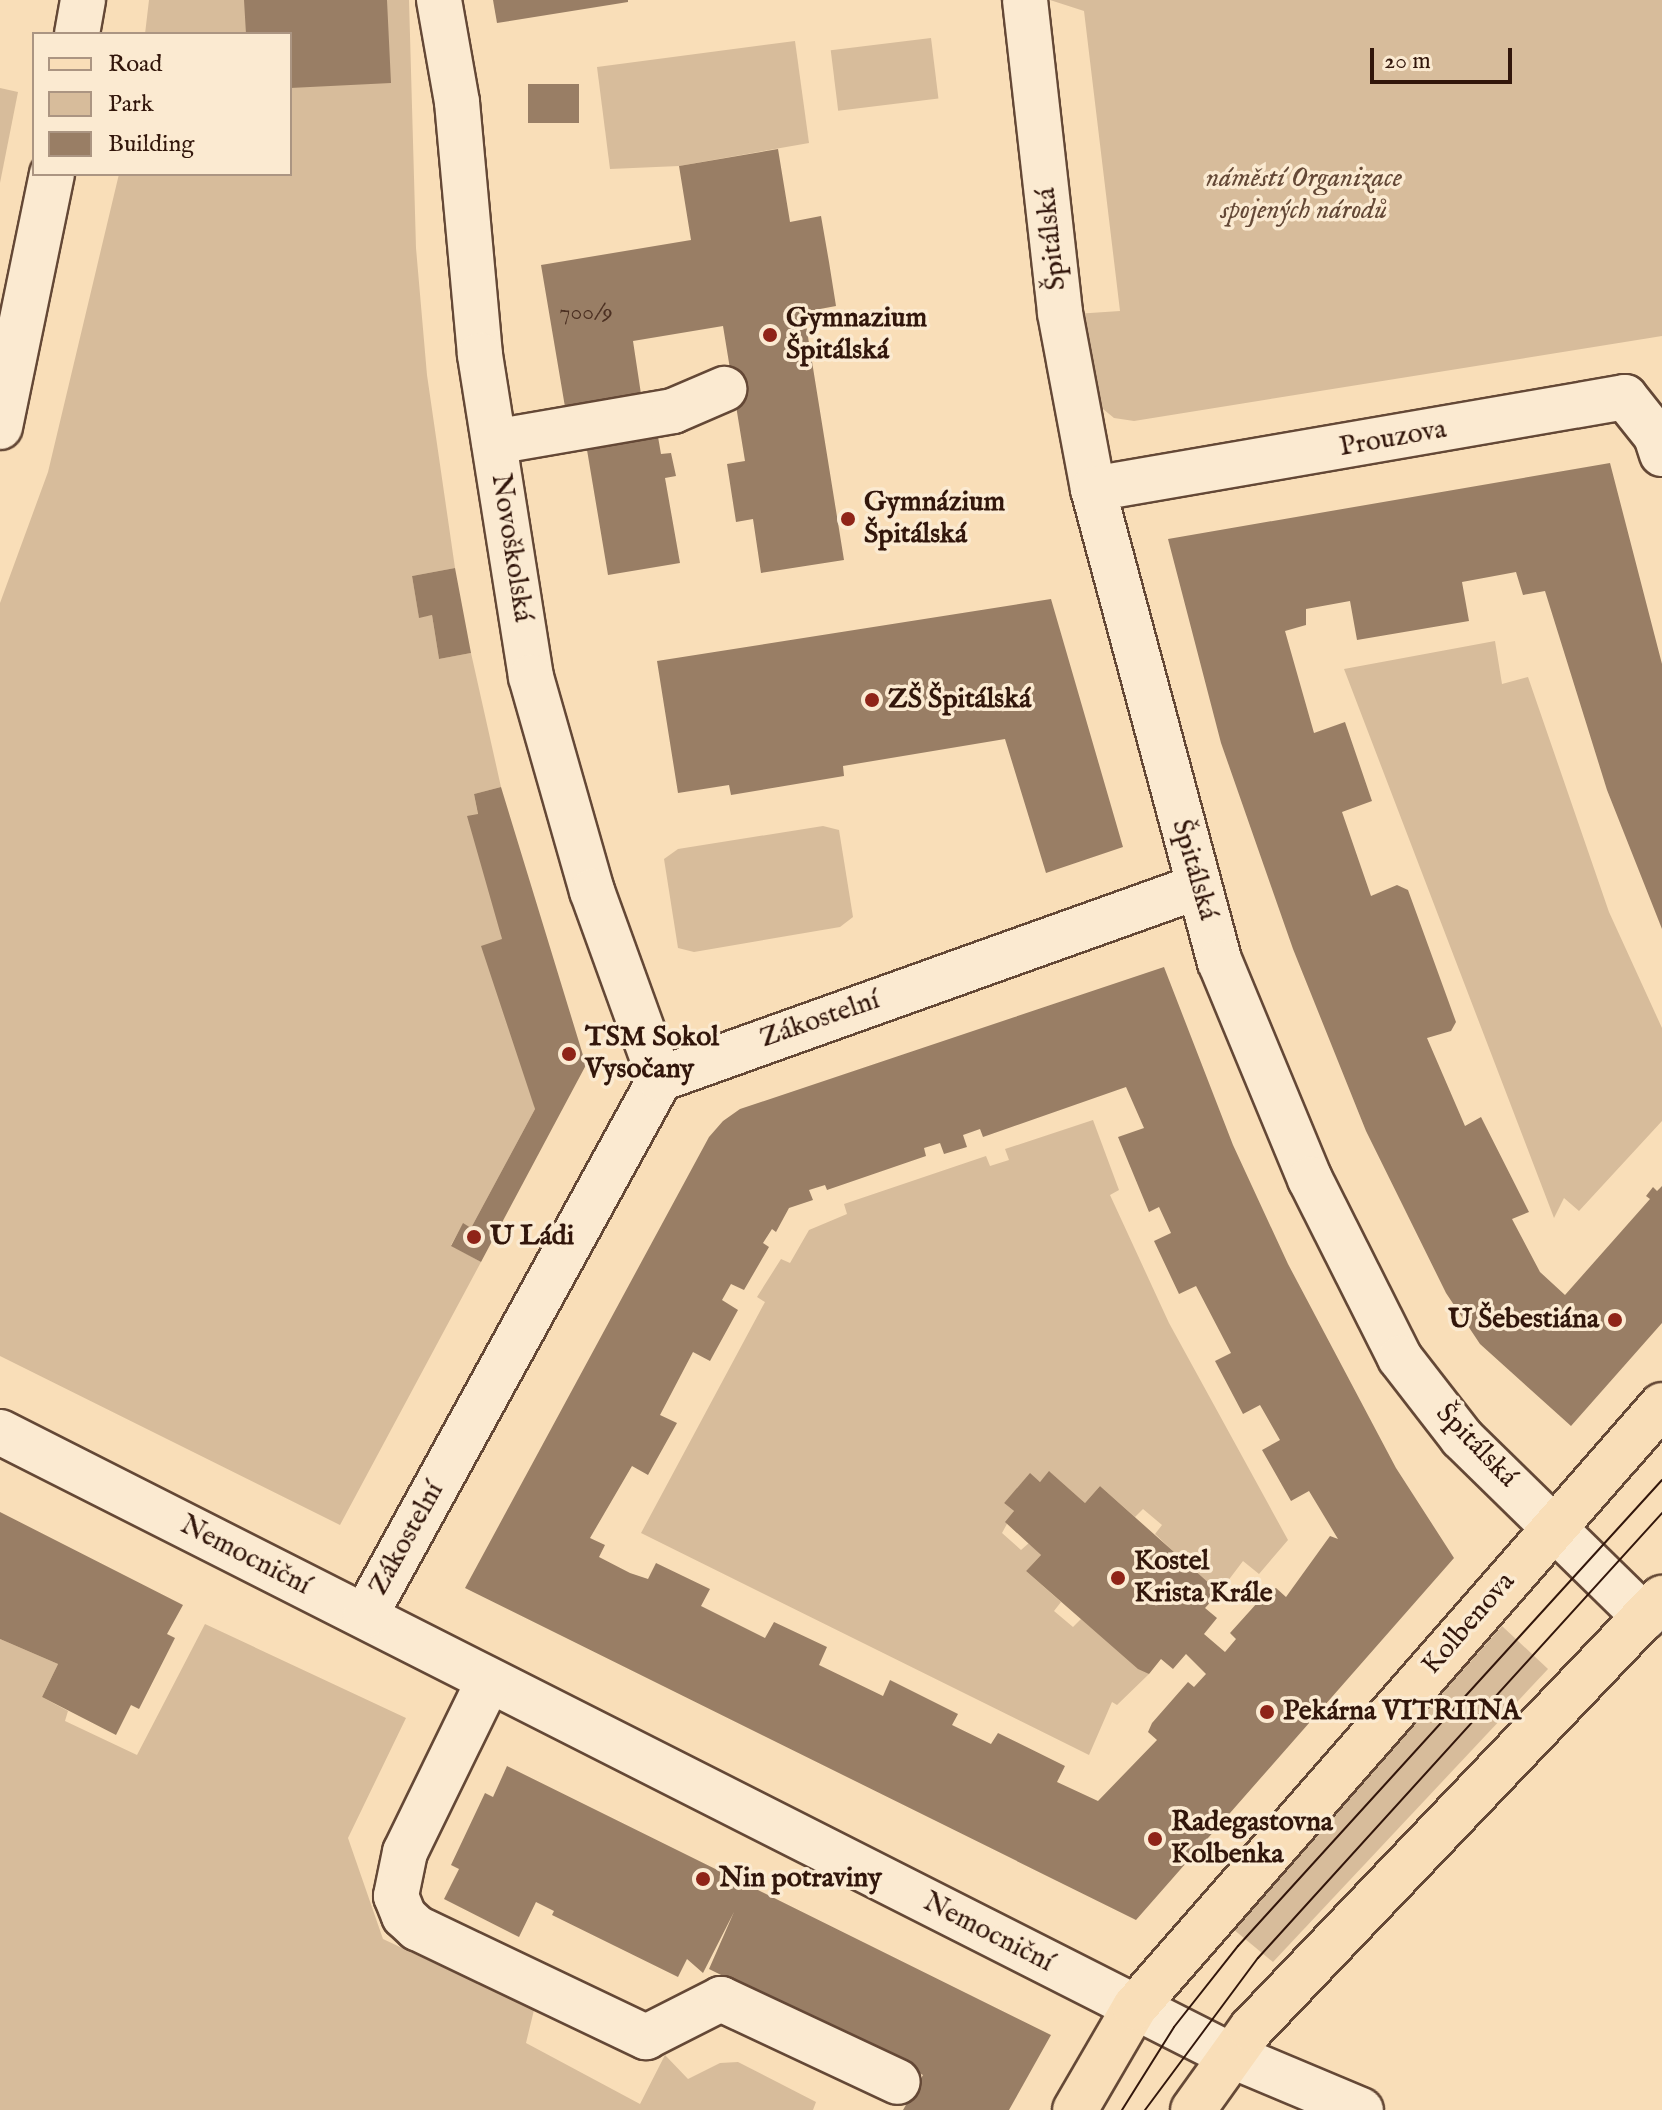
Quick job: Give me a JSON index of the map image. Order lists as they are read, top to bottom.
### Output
{
  "streets": {
    "main road": ["Kolbenova"],
    "street": [
      "Špitálská",
      "Prouzova",
      "Novoškolská",
      "Zákostelní",
      "Nemocniční"
    ]
  },
  "crossings": [
    ["Špitálská", "Prouzova"],
    ["Špitálská", "Zákostelní"],
    ["Špitálská", "Kolbenova"],
    ["Novoškolská", "Zákostelní"],
    ["Zákostelní", "Nemocniční"],
    ["Nemocniční", "Kolbenova"]
  ],
  "parks": ["náměstí Organizace spojených národů"],
  "places": [
    "Gymnazium Špitálská",
    "Gymnázium Špitálská",
    "ZŠ Špitálská",
    "TSM Sokol Vysočany",
    "U Ládi",
    "U Šebestiána",
    "Kostel Krista Krále",
    "Pekárna VITRIINA",
    "Radegastovna Kolbenka",
    "Nin potraviny"
  ],
  "house_numbers": ["700/9"],
  "legend": ["Road", "Park", "Building"],
  "scale_bar": "20 m"
}
